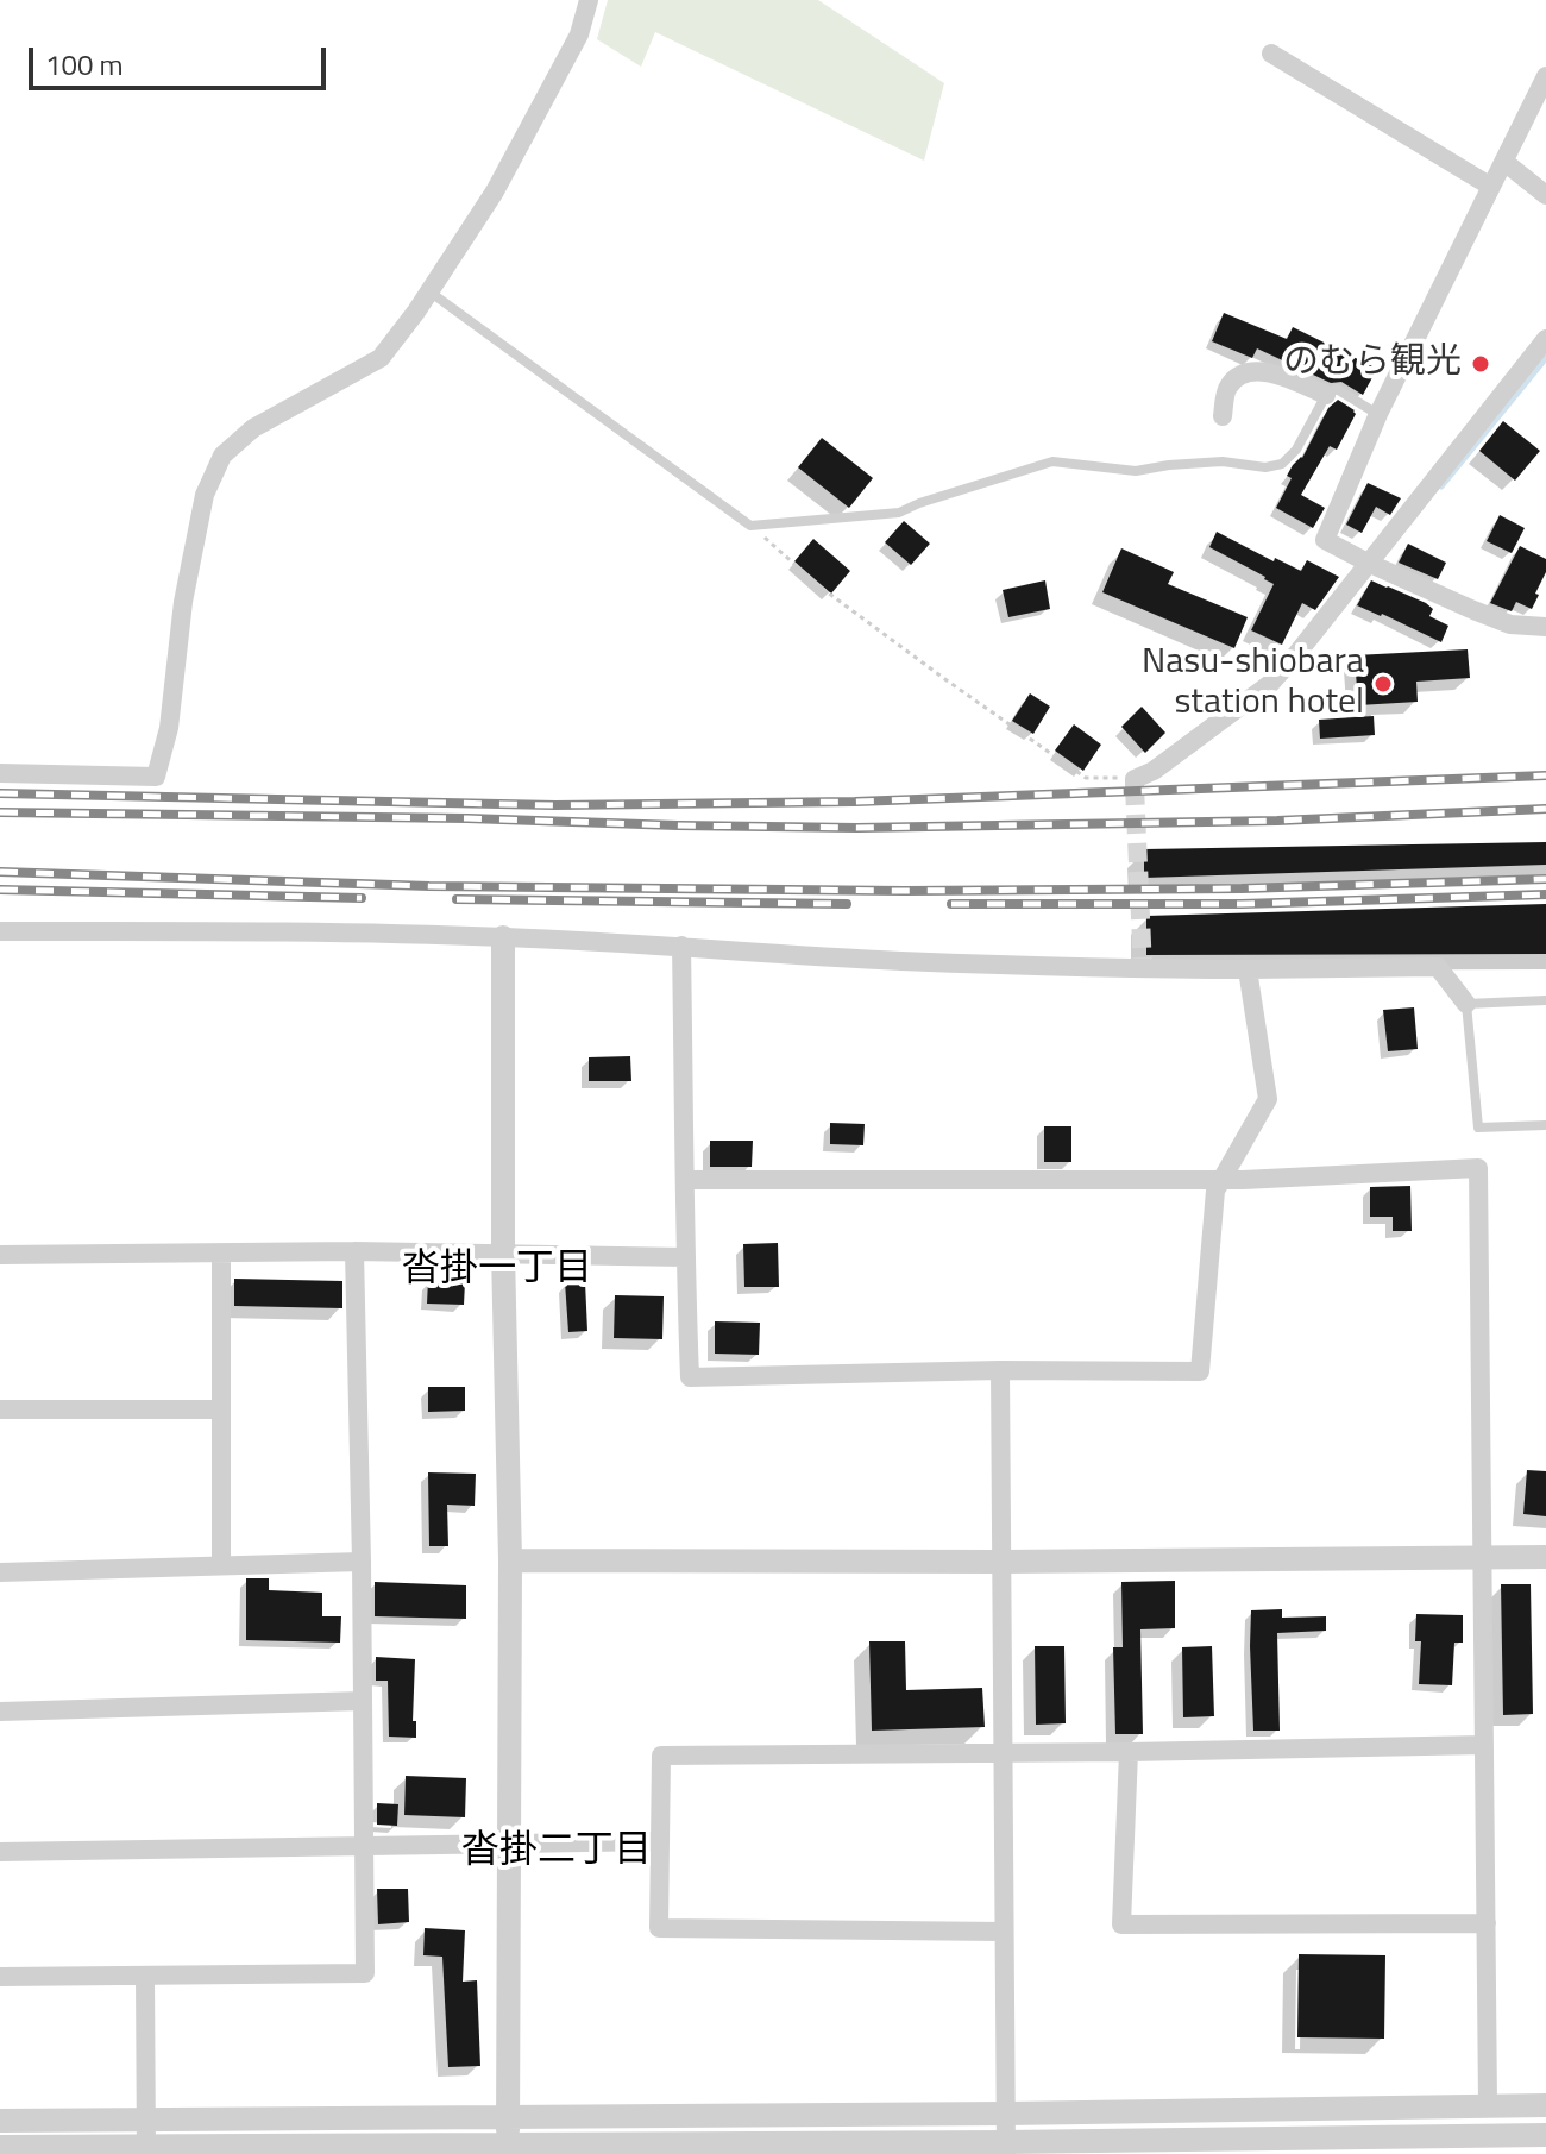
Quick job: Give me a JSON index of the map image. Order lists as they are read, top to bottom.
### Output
{
  "districts": ["沓掛一丁目", "沓掛二丁目"],
  "places": ["のむら観光", "Nasu-shiobara station hotel"],
  "scale_bar": "100 m"
}
